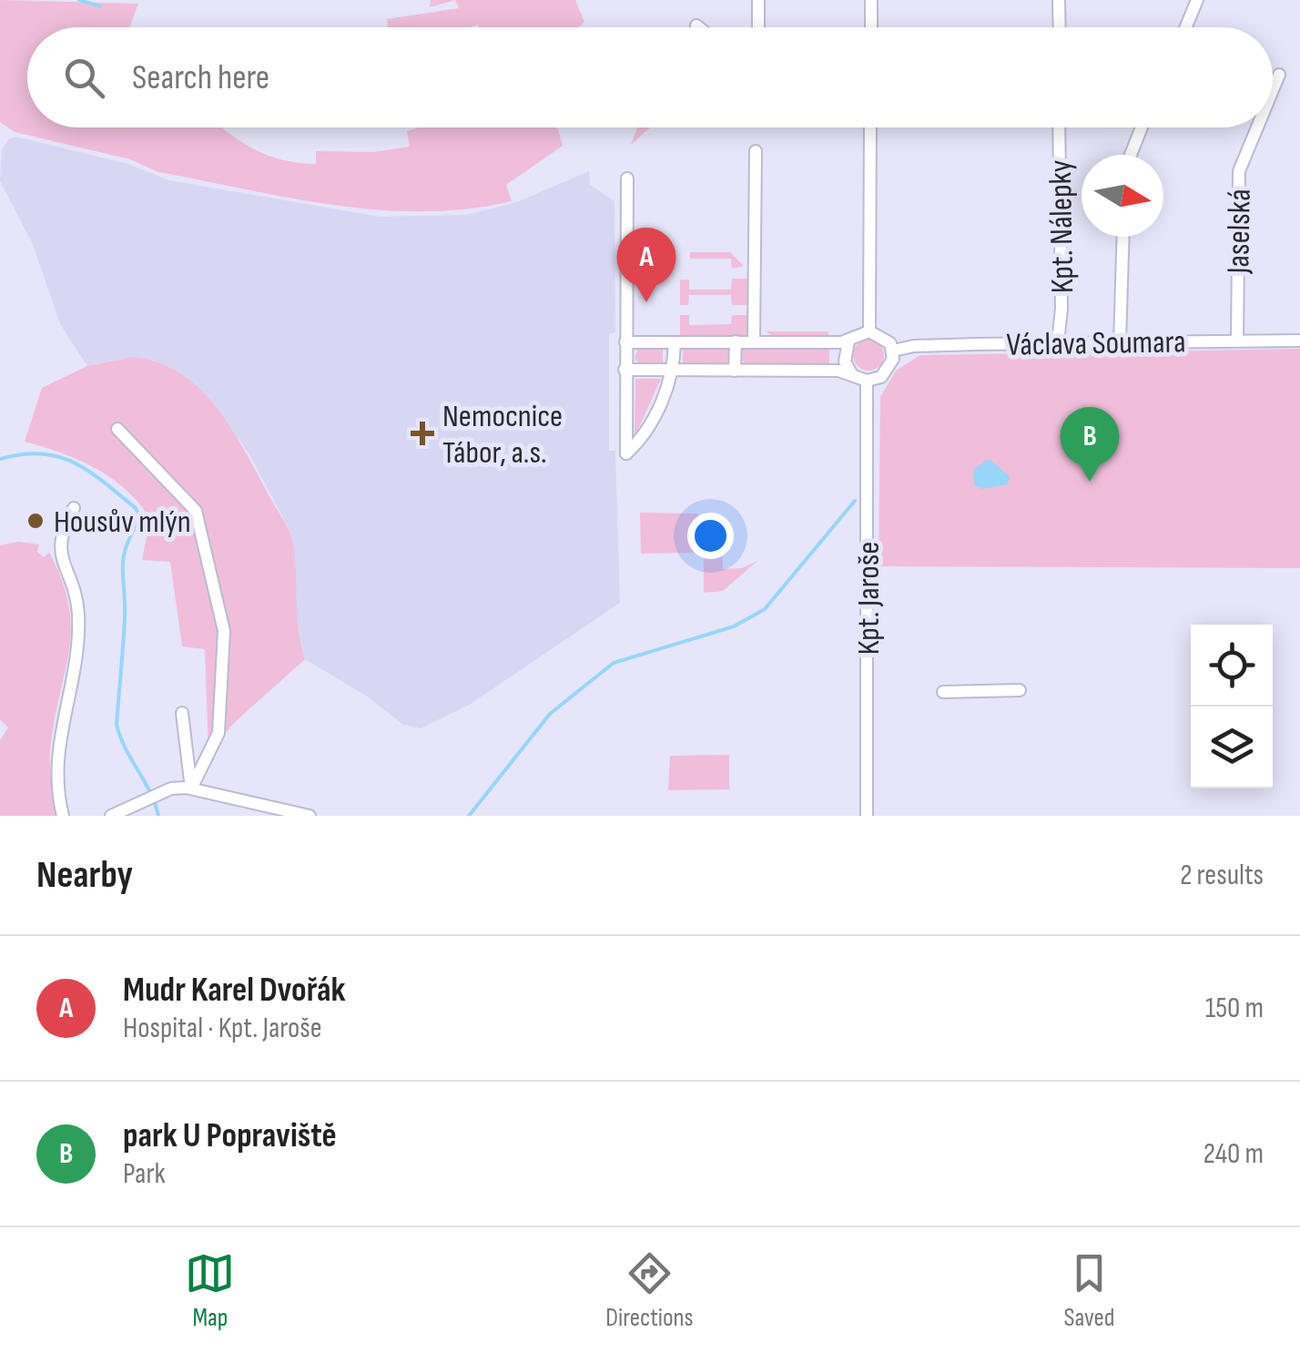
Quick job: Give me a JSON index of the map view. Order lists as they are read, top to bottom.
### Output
{
  "streets": {
    "street": [
      "Kpt. Nálepky",
      "Jaselská",
      "Václava Soumara",
      "Kpt. Jaroše"
    ]
  },
  "crossings": [
    ["Kpt. Nálepky", "Václava Soumara"],
    ["Jaselská", "Václava Soumara"],
    ["Václava Soumara", "Kpt. Jaroše"]
  ],
  "places": {
    "health": ["Nemocnice Tábor, a.s."],
    "other": ["Housův mlýn"]
  },
  "north": "right",
  "page": {
    "search": "Search here",
    "pins": ["A", "B"],
    "heading": ["Nearby", "2 results"],
    "list": [
      {
        "mark": "A",
        "name": "Mudr Karel Dvořák",
        "note": "Hospital · Kpt. Jaroše",
        "value": "150 m"
      },
      {
        "mark": "B",
        "name": "park U Popraviště",
        "note": "Park",
        "value": "240 m"
      }
    ],
    "nav": ["Map", "Directions", "Saved"]
  }
}
